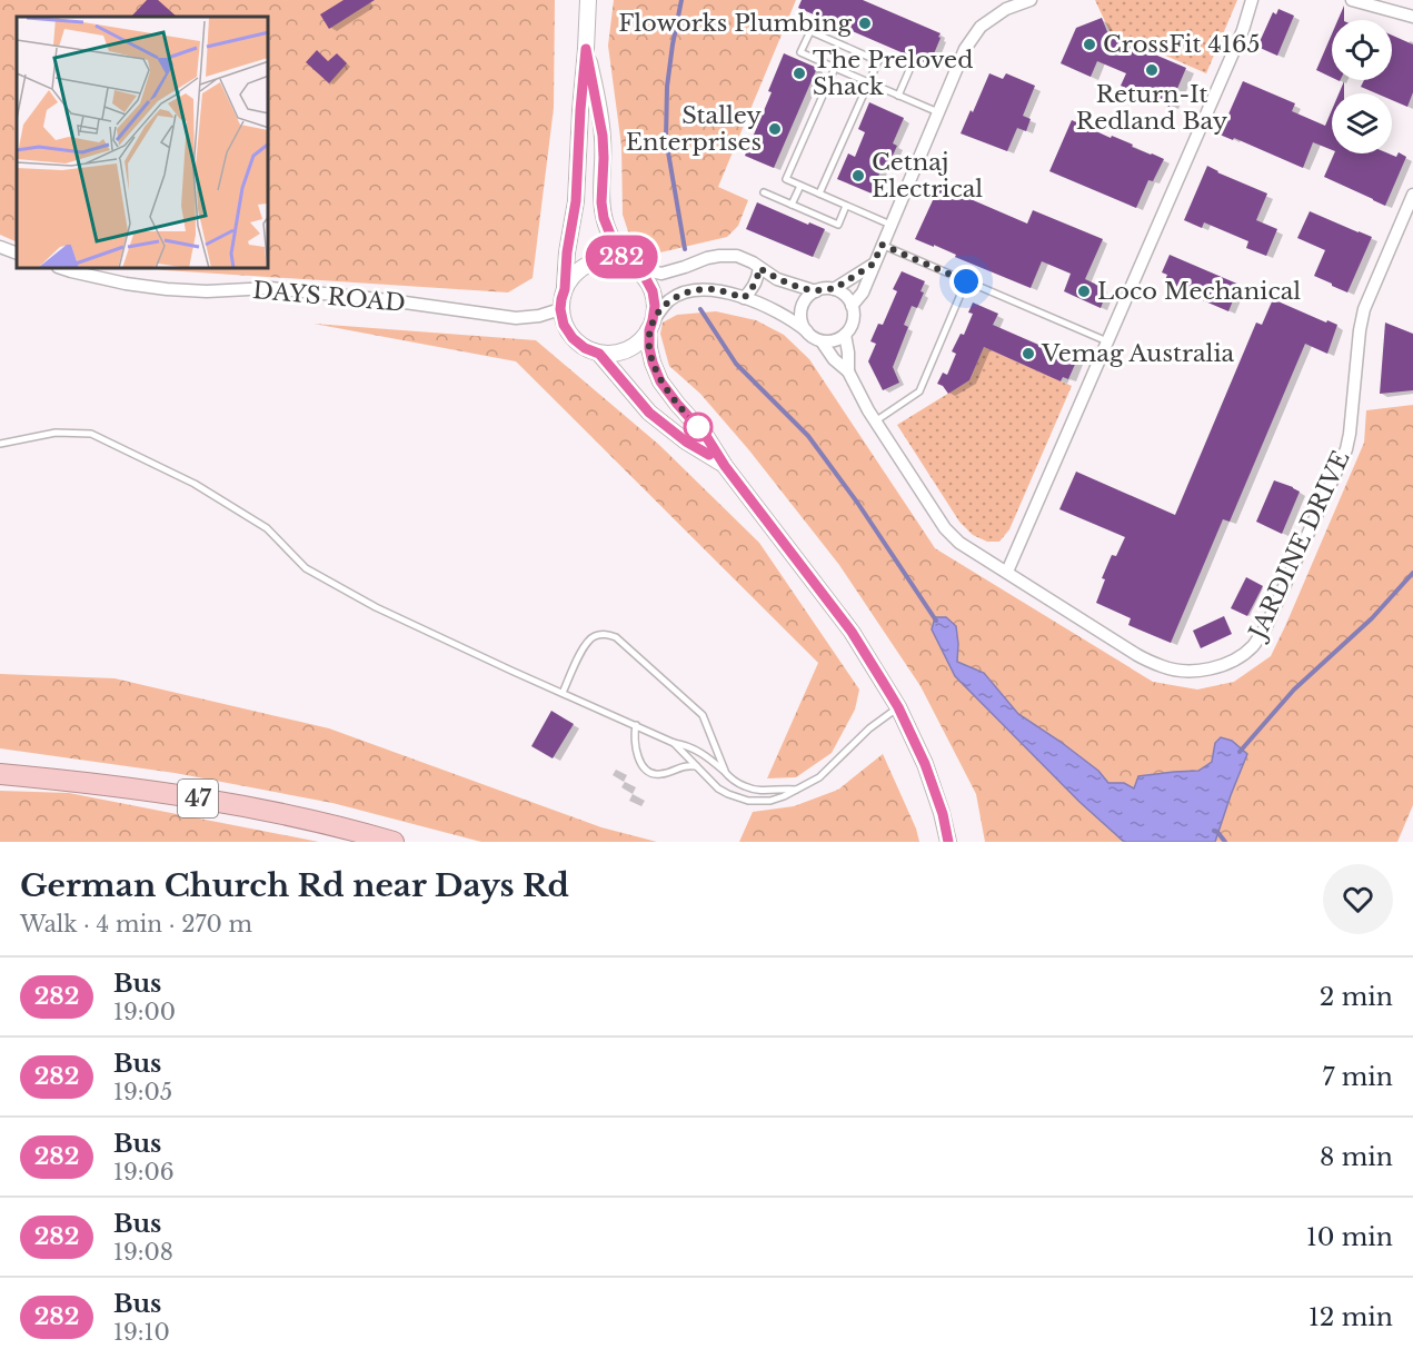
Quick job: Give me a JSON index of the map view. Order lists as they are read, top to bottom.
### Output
{
  "streets": {
    "highway": ["47"],
    "street": ["DAYS ROAD", "JARDINE DRIVE"]
  },
  "places": [
    "Floworks Plumbing",
    "CrossFit 4165",
    "Return-It Redland Bay",
    "The Preloved Shack",
    "Stalley Enterprises",
    "Cetnaj Electrical",
    "Loco Mechanical",
    "Vemag Australia"
  ],
  "lines": ["bus line 282"],
  "page": {
    "on_map": "282",
    "heading": ["German Church Rd near Days Rd", "Walk · 4 min · 270 m"],
    "list": [
      {
        "mark": "282",
        "name": "Bus",
        "note": "19:00",
        "value": "2 min"
      },
      {
        "mark": "282",
        "name": "Bus",
        "note": "19:05",
        "value": "7 min"
      },
      {
        "mark": "282",
        "name": "Bus",
        "note": "19:06",
        "value": "8 min"
      },
      {
        "mark": "282",
        "name": "Bus",
        "note": "19:08",
        "value": "10 min"
      },
      {
        "mark": "282",
        "name": "Bus",
        "note": "19:10",
        "value": "12 min"
      }
    ]
  }
}
